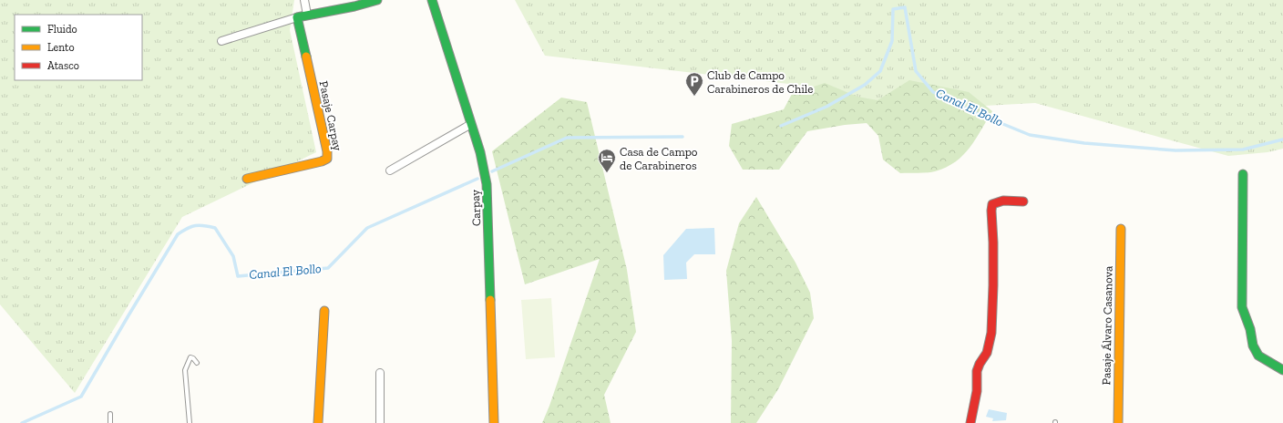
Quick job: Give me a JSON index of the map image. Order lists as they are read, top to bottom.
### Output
{
  "streets": {
    "street": ["Pasaje Carpay", "Carpay", "Pasaje Álvaro Casanova"]
  },
  "water": ["Canal El Bollo"],
  "places": {
    "parking": ["Club de Campo Carabineros de Chile"],
    "hotel": ["Casa de Campo de Carabineros"]
  },
  "legend": ["Fluido", "Lento", "Atasco"]
}
